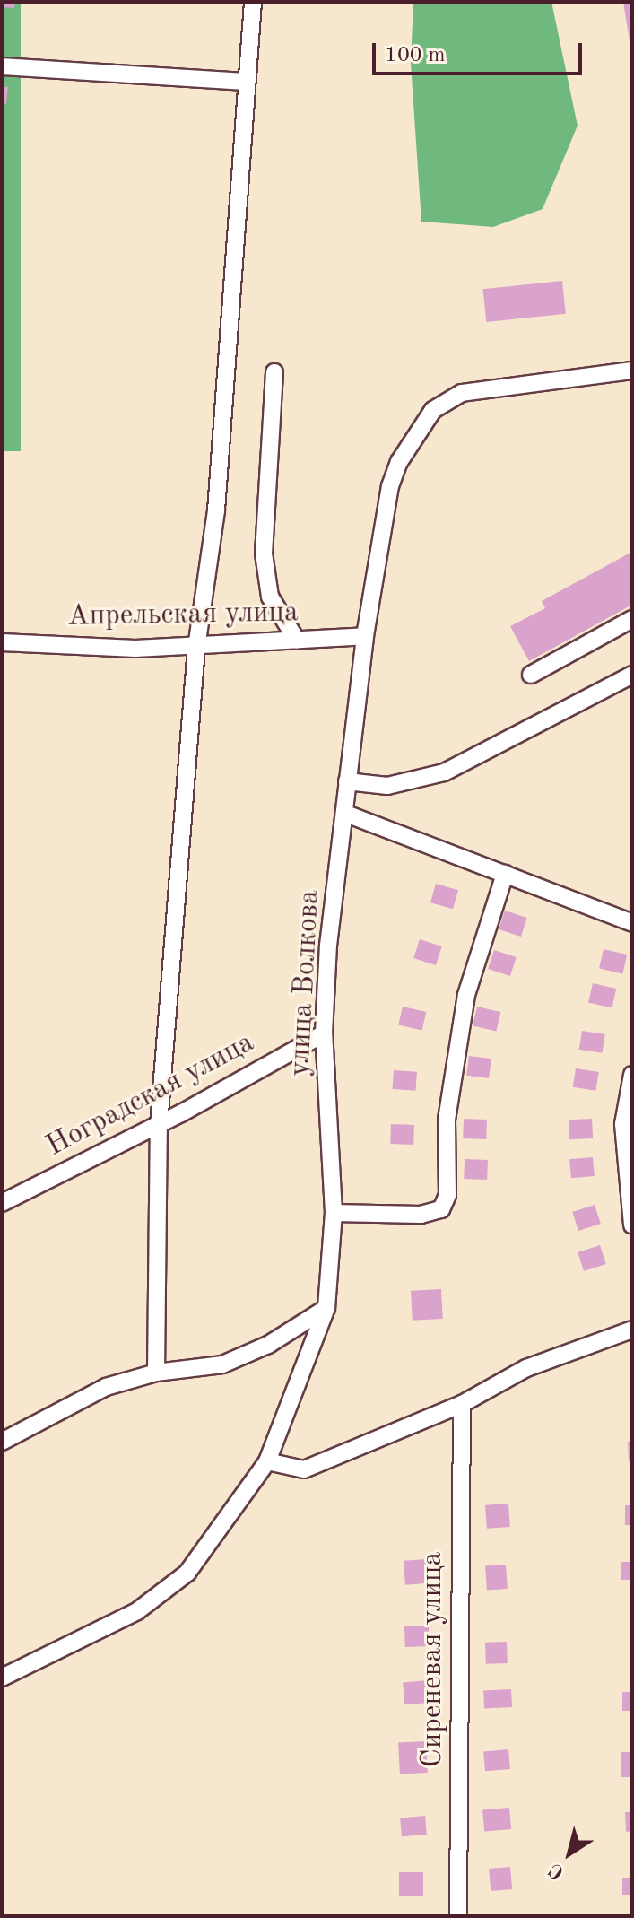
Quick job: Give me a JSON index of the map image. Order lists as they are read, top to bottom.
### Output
{
  "streets": {
    "street": [
      "Апрельская улица",
      "улица Волкова",
      "Ноградская улица",
      "Сиреневая улица"
    ]
  },
  "crossings": [
    ["Апрельская улица", "улица Волкова"],
    ["улица Волкова", "Ноградская улица"]
  ],
  "scale_bar": "100 m",
  "north": "bottom left"
}
